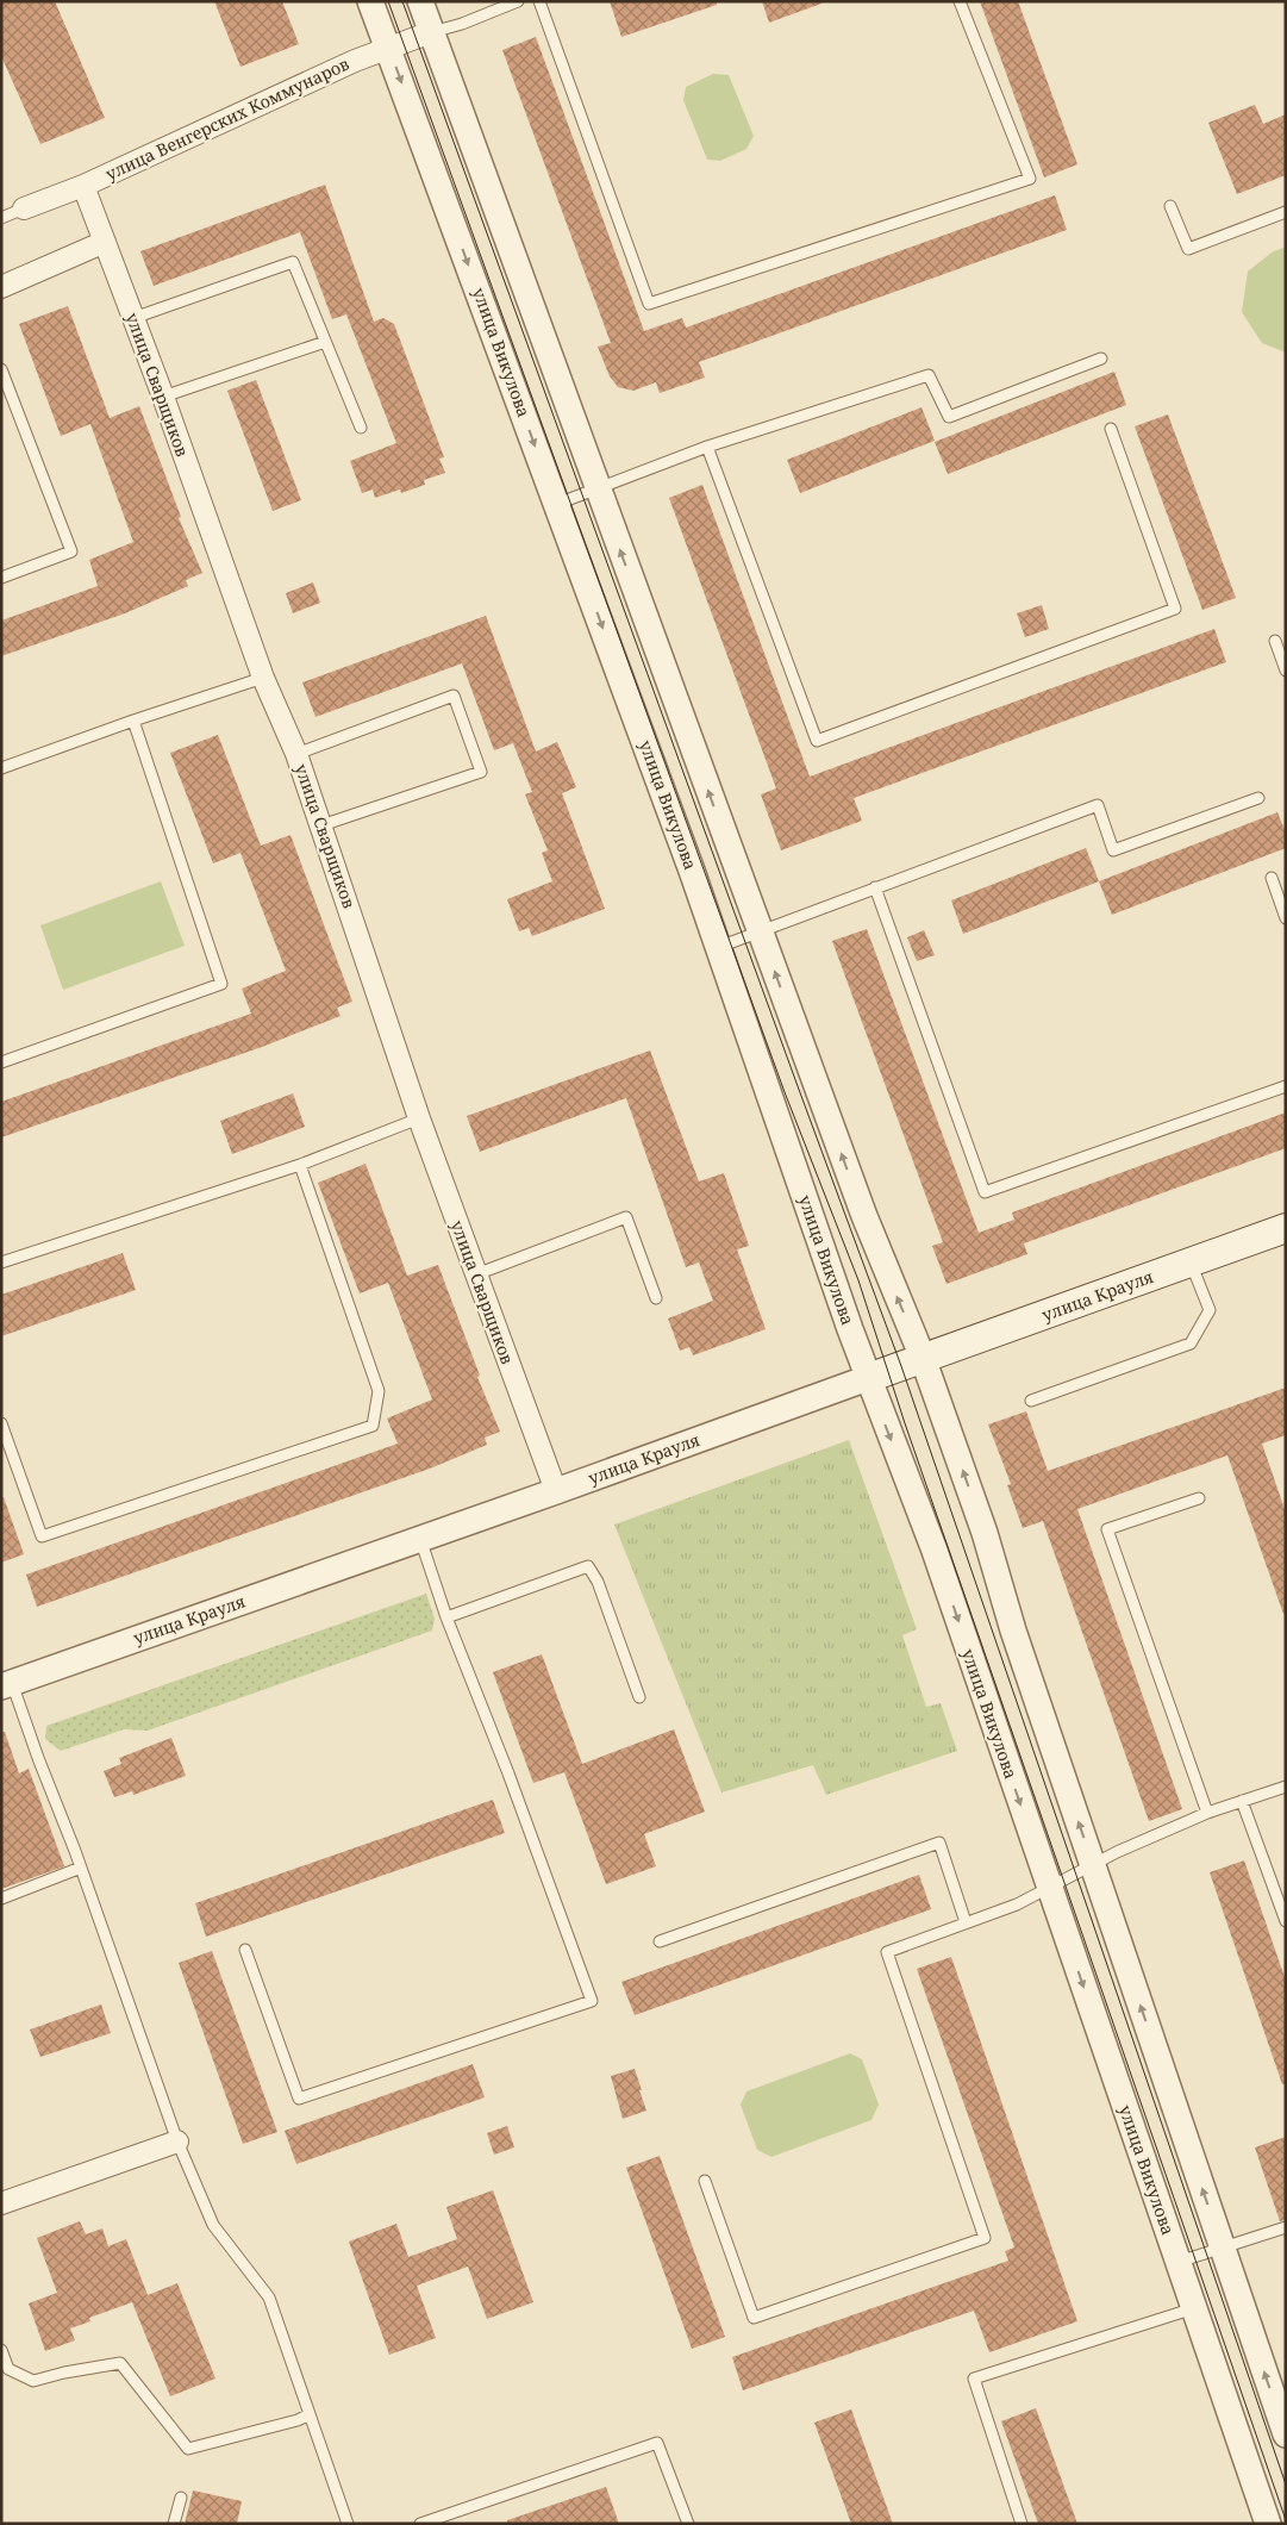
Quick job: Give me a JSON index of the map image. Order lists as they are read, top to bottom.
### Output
{
  "streets": {
    "main road": ["улица Крауля"],
    "street": ["улица Венгерских Коммунаров", "улица Викулова", "улица Сварщиков"]
  },
  "crossings": [
    ["улица Венгерских Коммунаров", "улица Викулова"],
    ["улица Венгерских Коммунаров", "улица Сварщиков"],
    ["улица Викулова", "улица Крауля"],
    ["улица Сварщиков", "улица Крауля"]
  ]
}
